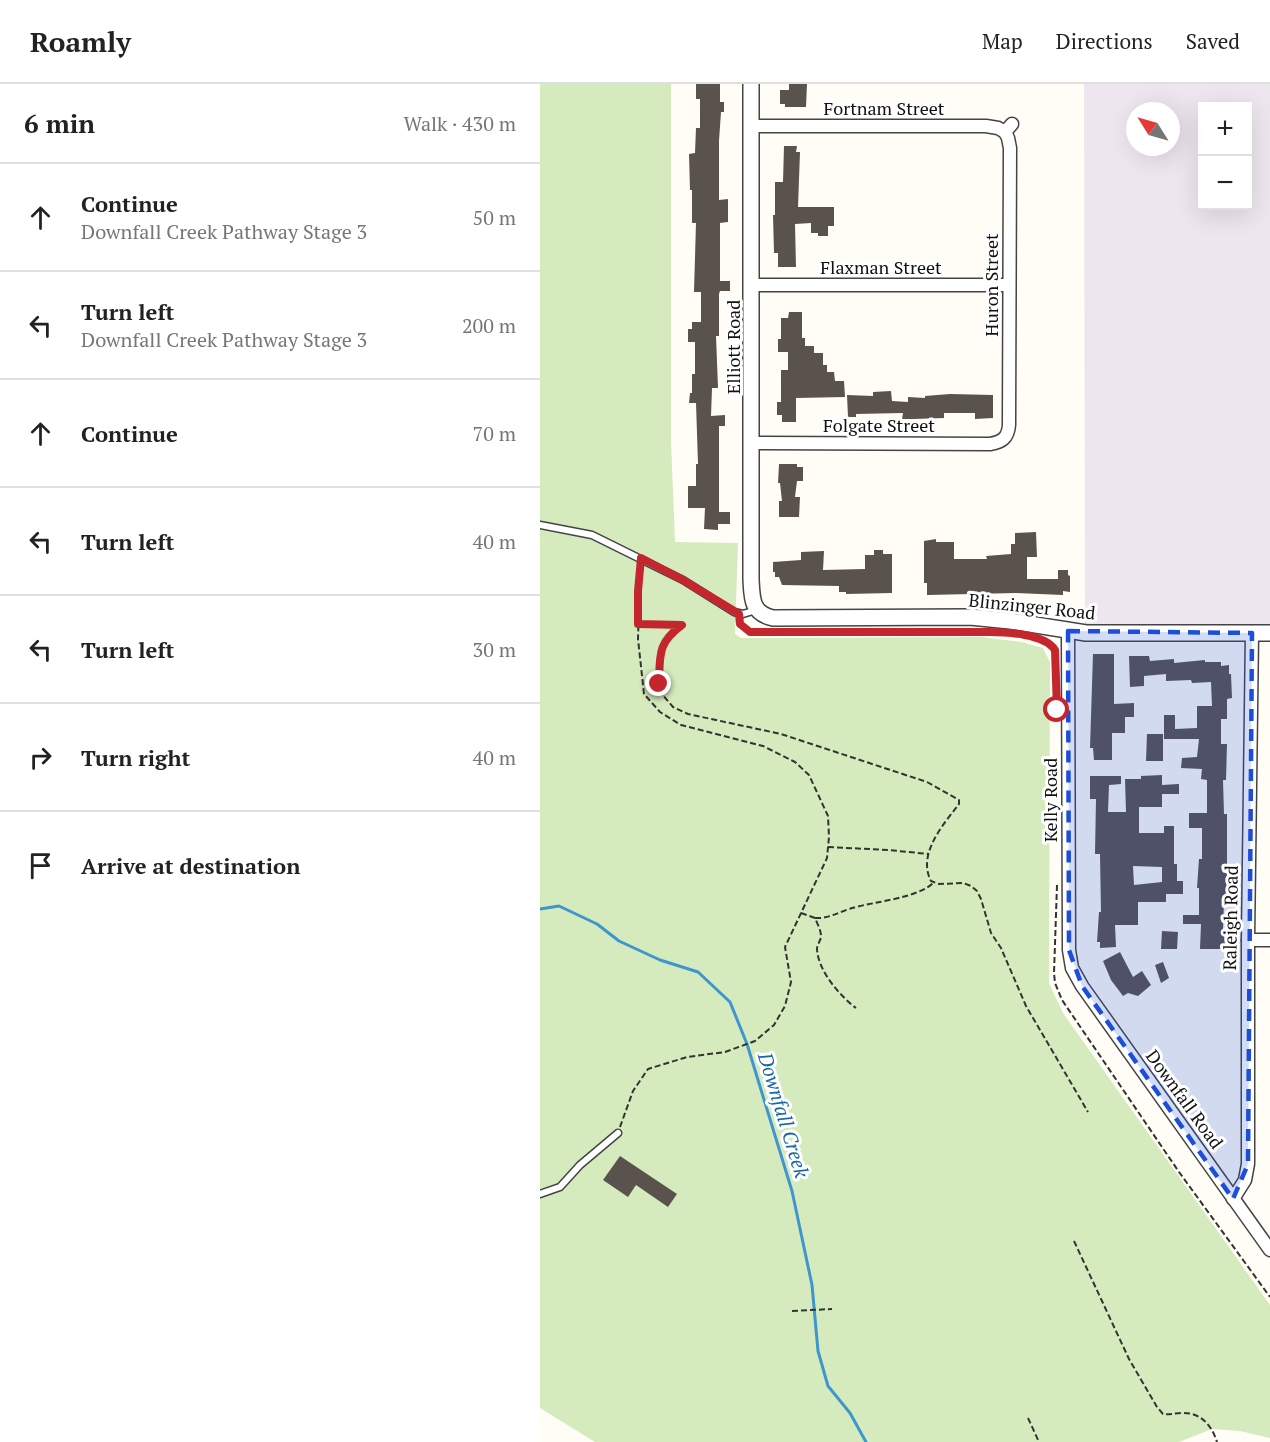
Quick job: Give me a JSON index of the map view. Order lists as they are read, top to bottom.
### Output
{
  "streets": {
    "street": [
      "Fortnam Street",
      "Flaxman Street",
      "Huron Street",
      "Elliott Road",
      "Folgate Street",
      "Blinzinger Road",
      "Kelly Road",
      "Raleigh Road",
      "Downfall Road"
    ]
  },
  "crossings": [
    ["Fortnam Street", "Huron Street"],
    ["Fortnam Street", "Elliott Road"],
    ["Flaxman Street", "Huron Street"],
    ["Flaxman Street", "Elliott Road"],
    ["Huron Street", "Folgate Street"],
    ["Elliott Road", "Folgate Street"],
    ["Elliott Road", "Blinzinger Road"],
    ["Blinzinger Road", "Kelly Road"],
    ["Blinzinger Road", "Raleigh Road"],
    ["Kelly Road", "Downfall Road"],
    ["Raleigh Road", "Downfall Road"]
  ],
  "water": ["Downfall Creek"],
  "north": "top left",
  "page": {
    "header": "Roamly",
    "nav": ["Map", "Directions", "Saved"],
    "heading": ["6 min", "Walk · 430 m"],
    "map_buttons": ["+", "−"],
    "list": [
      ["Continue", "Downfall Creek Pathway Stage 3", "50 m"],
      ["Turn left", "Downfall Creek Pathway Stage 3", "200 m"],
      ["Continue", "70 m"],
      ["Turn left", "40 m"],
      ["Turn left", "30 m"],
      ["Turn right", "40 m"],
      "Arrive at destination"
    ]
  }
}
